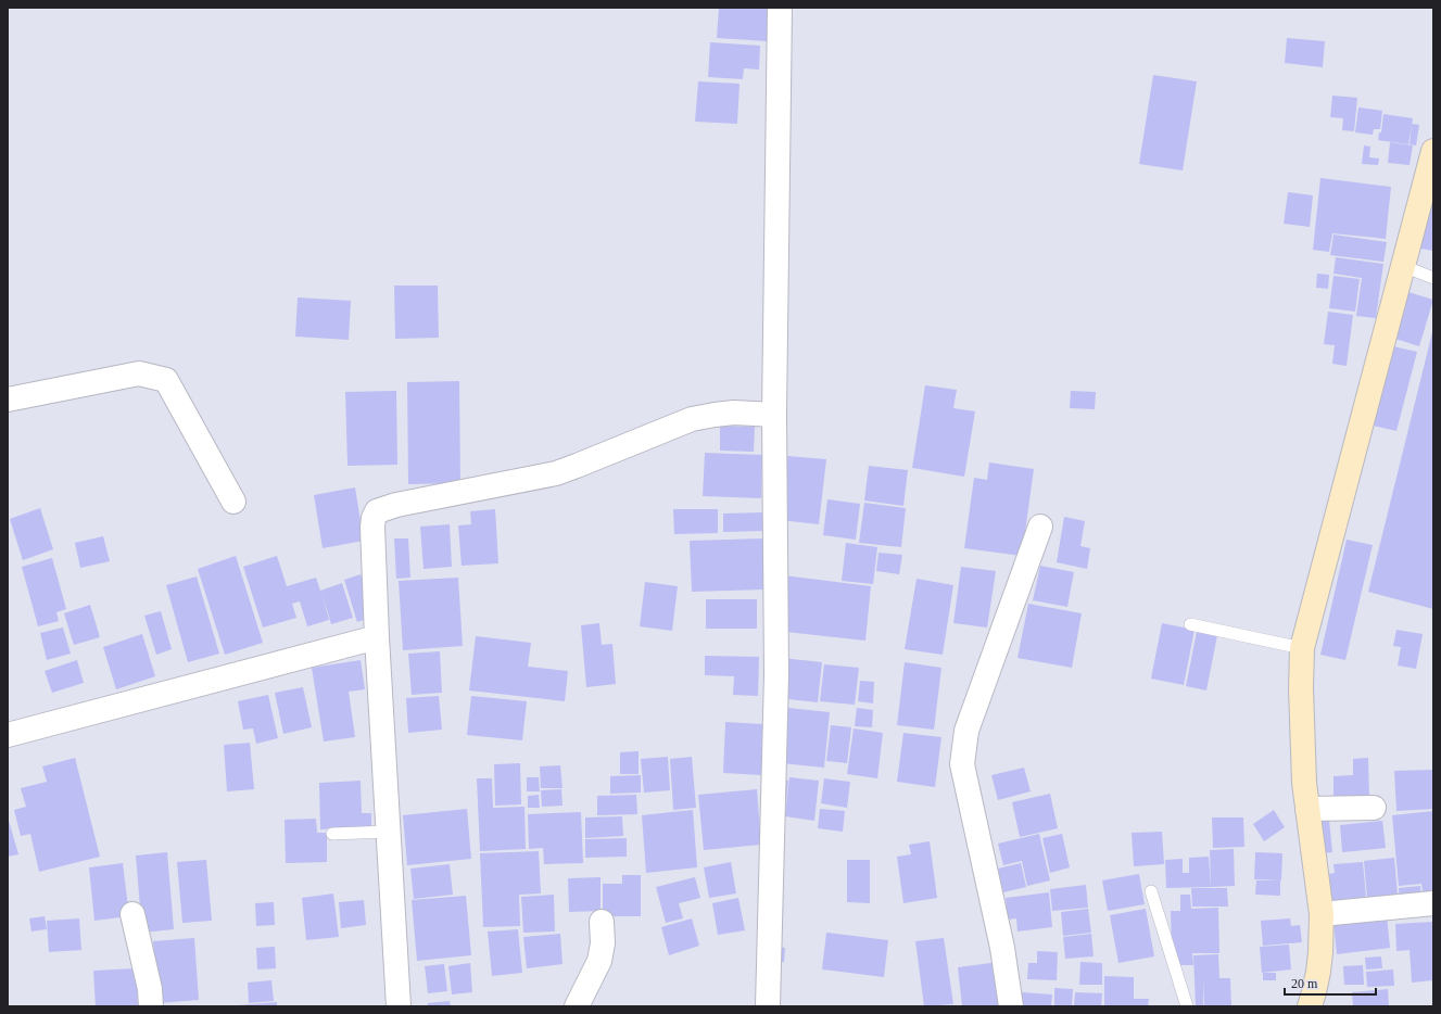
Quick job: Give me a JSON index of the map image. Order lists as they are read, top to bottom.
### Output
{
  "scale_bar": "20 m"
}
